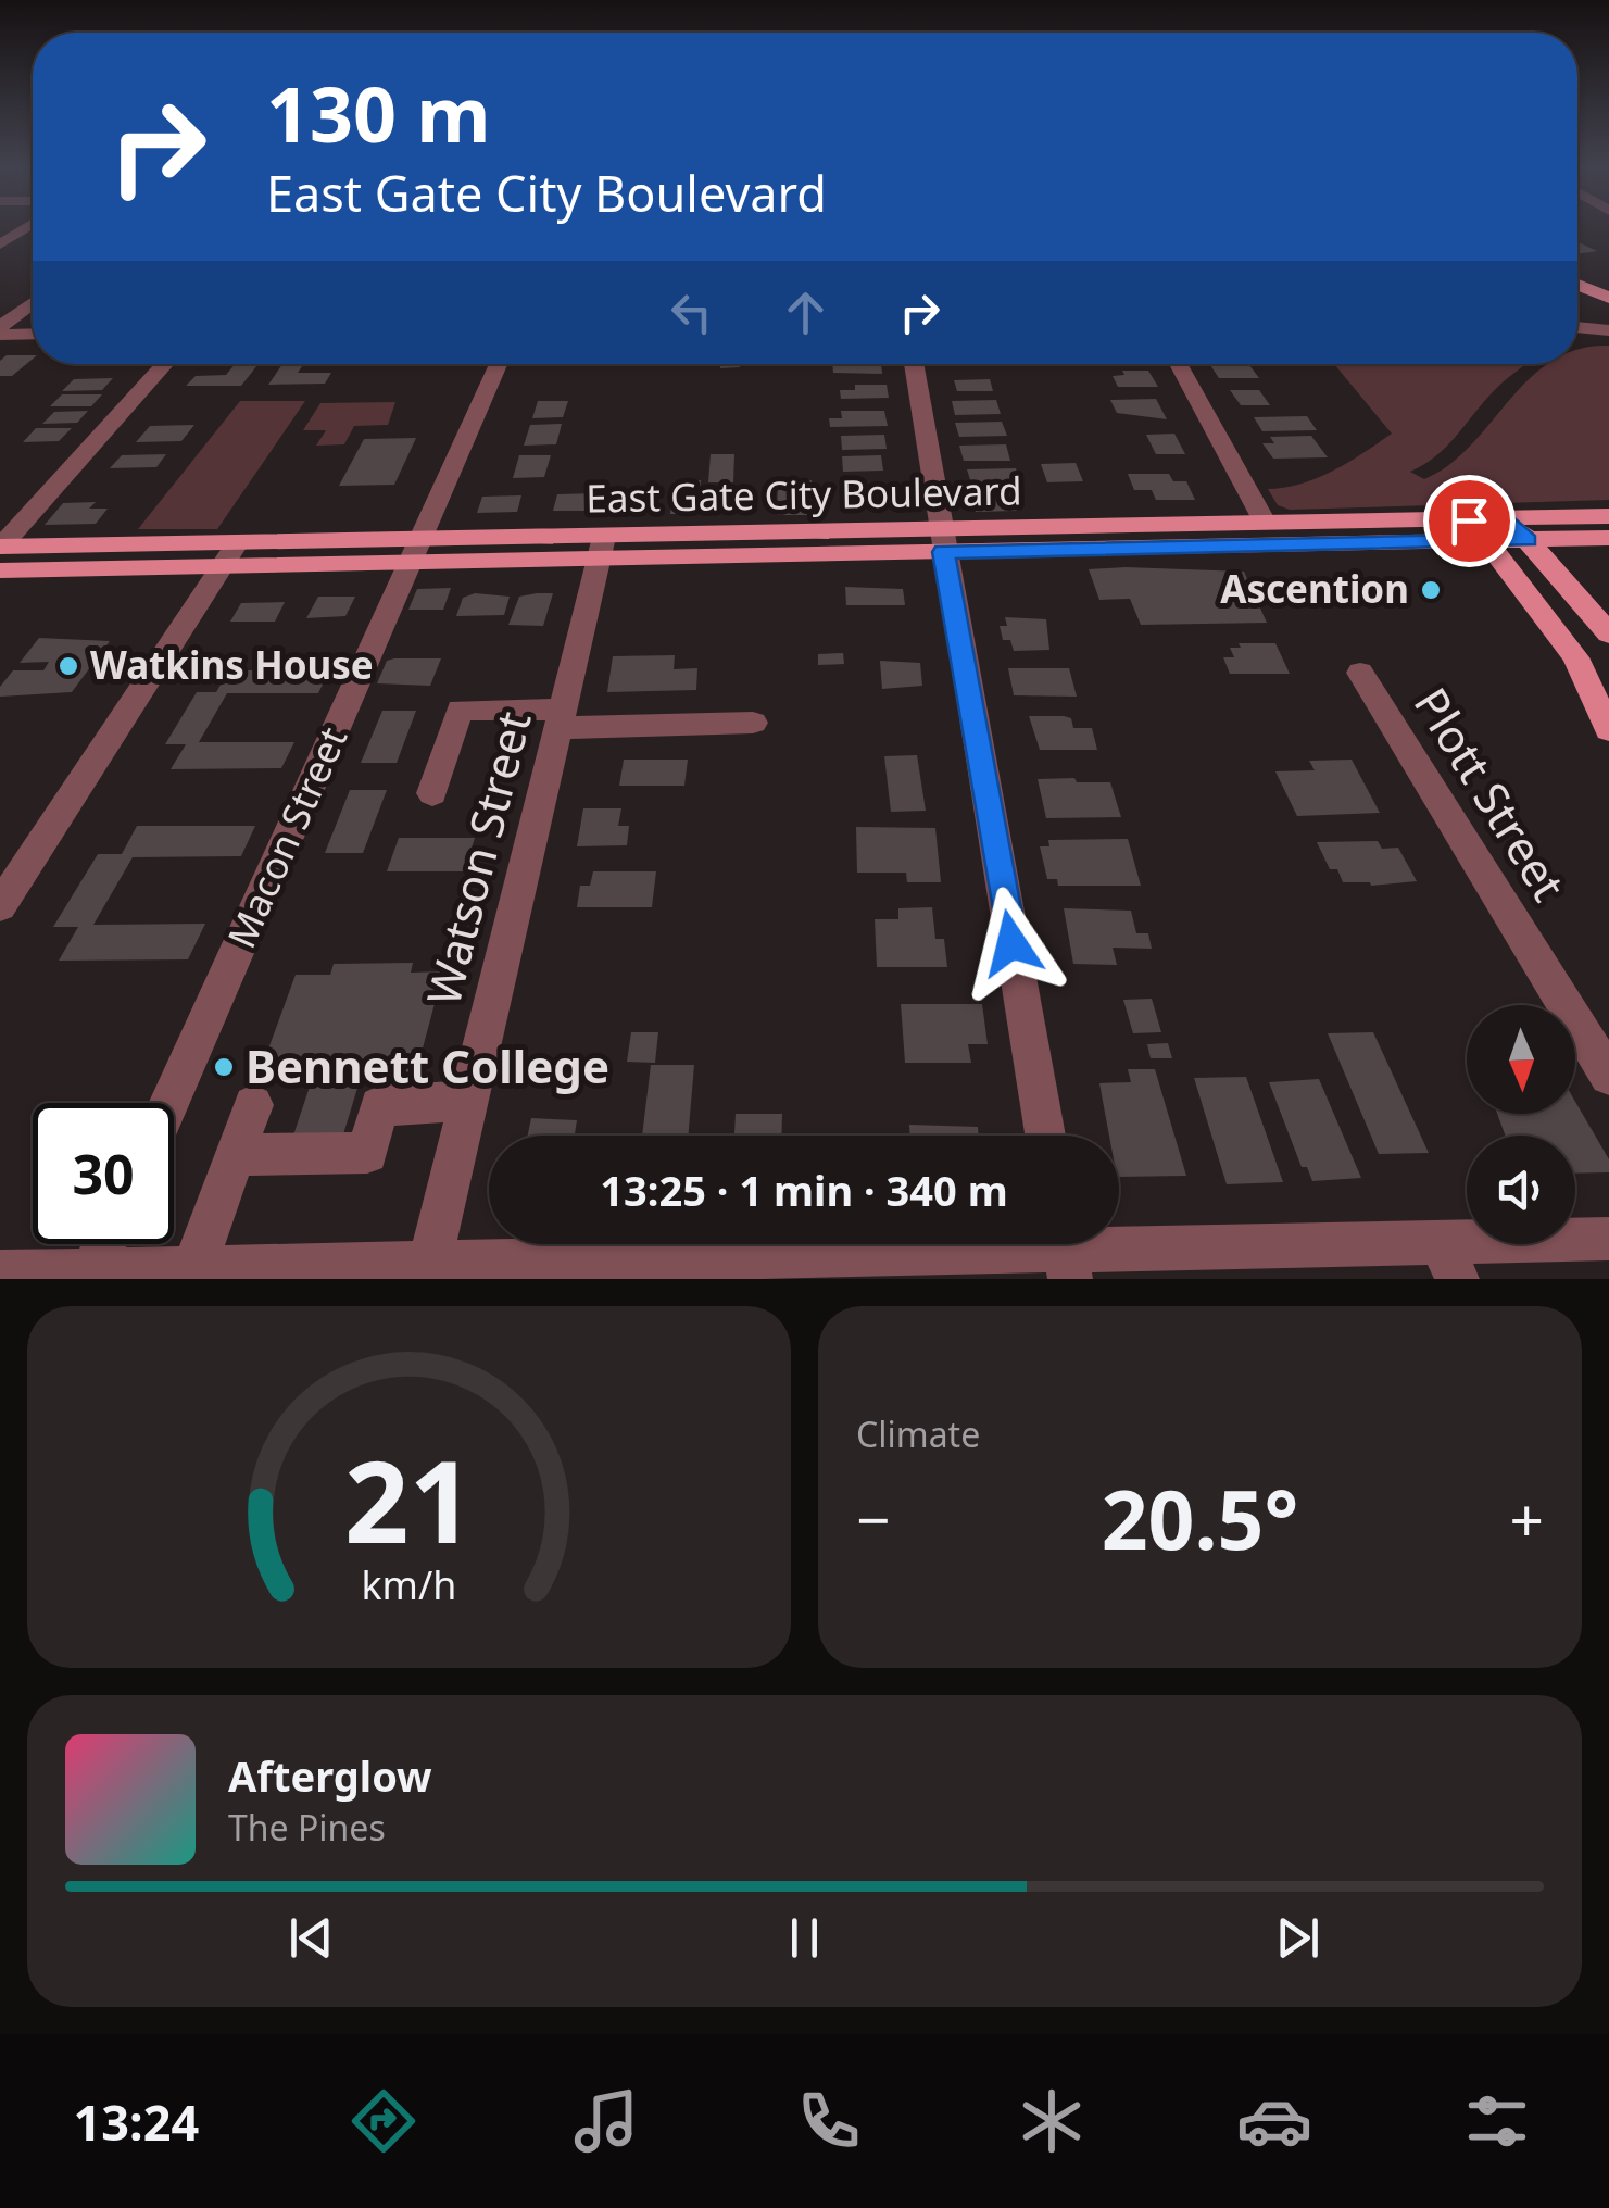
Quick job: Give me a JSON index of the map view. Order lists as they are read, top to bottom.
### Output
{
  "streets": {
    "main road": ["East Gate City Boulevard"],
    "street": ["Plott Street", "Macon Street", "Watson Street"]
  },
  "crossings": [
    ["East Gate City Boulevard", "Macon Street"],
    ["East Gate City Boulevard", "Watson Street"]
  ],
  "places": ["Ascention", "Watkins House", "Bennett College"],
  "north": "bottom",
  "page": {
    "turn": ["130 m", "East Gate City Boulevard"],
    "limit": "30",
    "trip": "13:25 · 1 min · 340 m",
    "tile": "Climate",
    "heat": ["−", "20.5°", "+"],
    "song": ["Afterglow", "The Pines"],
    "tabs": "13:24",
    "gauge": ["21", "km/h"]
  }
}
